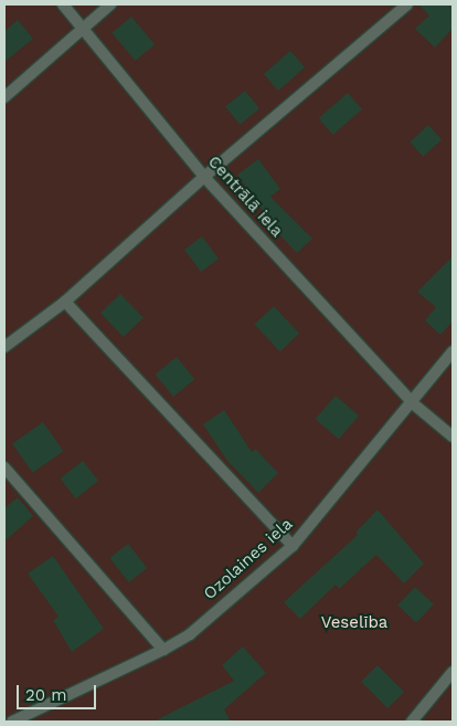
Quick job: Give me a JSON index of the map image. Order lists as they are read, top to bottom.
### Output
{
  "streets": {
    "street": ["Centrālā iela", "Ozolaines iela"]
  },
  "crossings": [
    ["Centrālā iela", "Ozolaines iela"]
  ],
  "parks": ["Veselība"],
  "scale_bar": "20 m"
}
